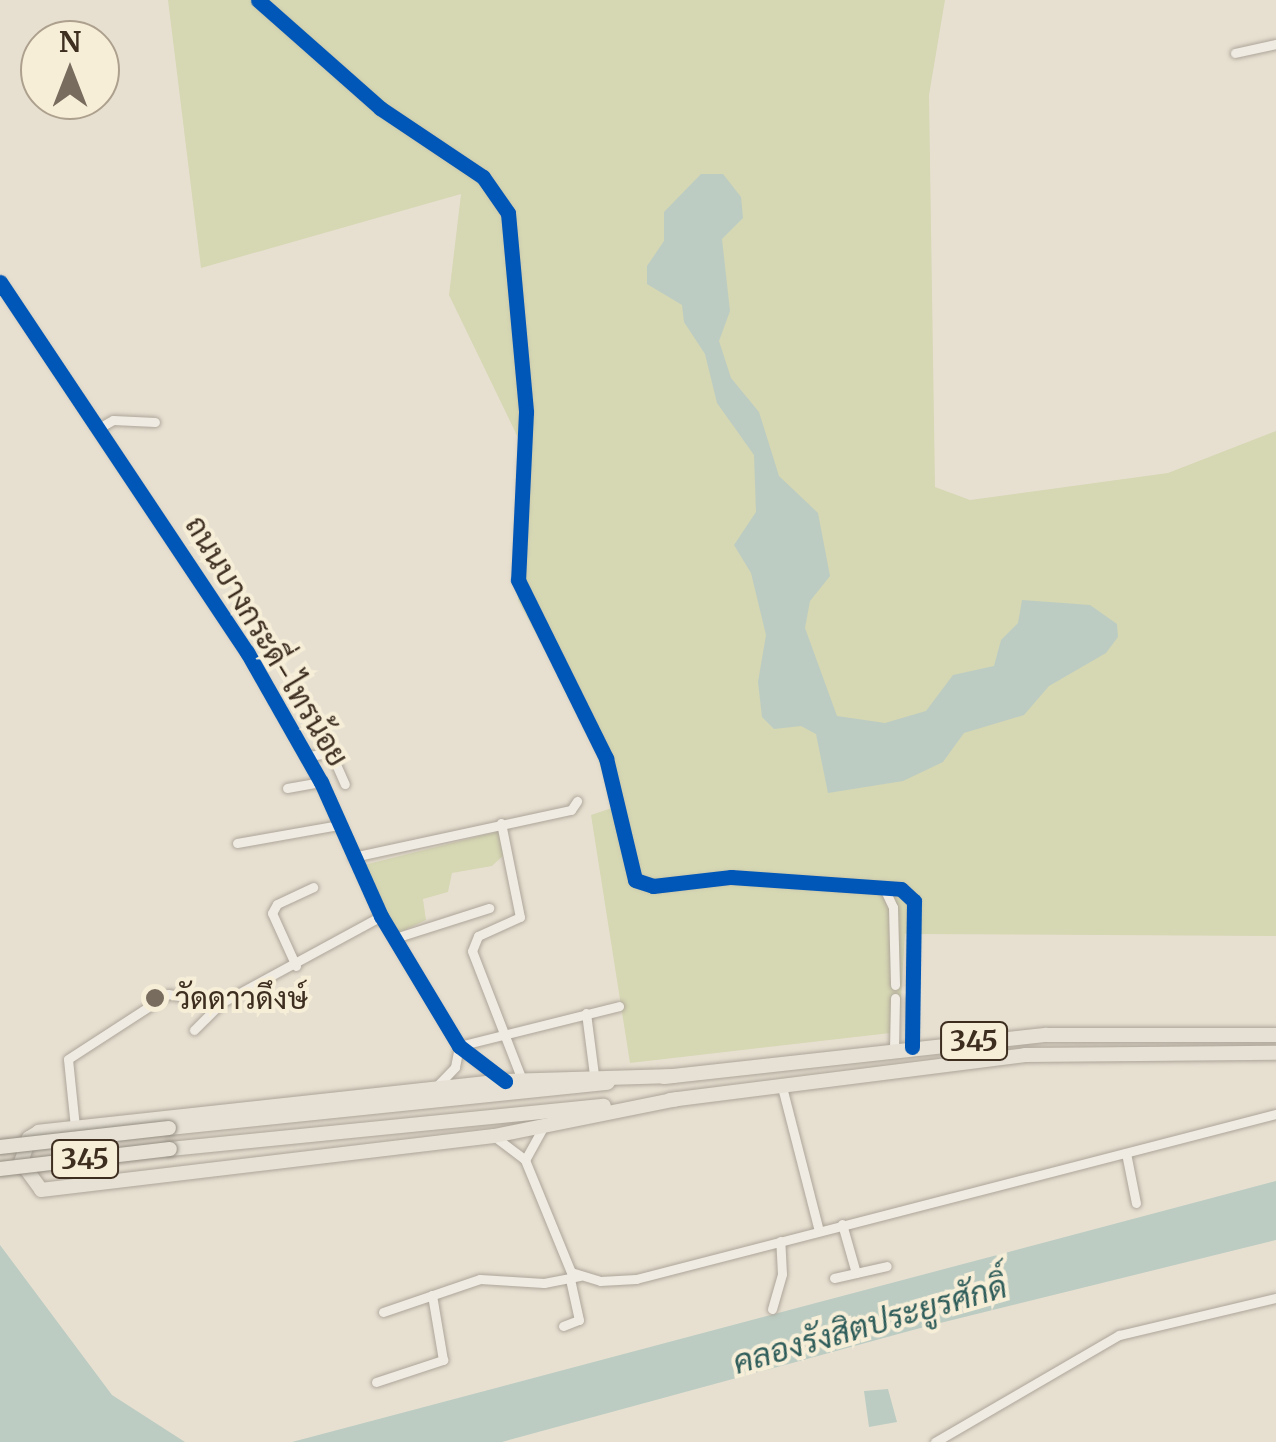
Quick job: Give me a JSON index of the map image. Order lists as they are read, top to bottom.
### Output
{
  "streets": {
    "main road": ["345"],
    "street": ["ถนนบางกระดี่-ไทรน้อย"]
  },
  "water": ["คลองรังสิตประยูรศักดิ์"],
  "places": ["วัดดาวดึงษ์"],
  "north": "top"
}
